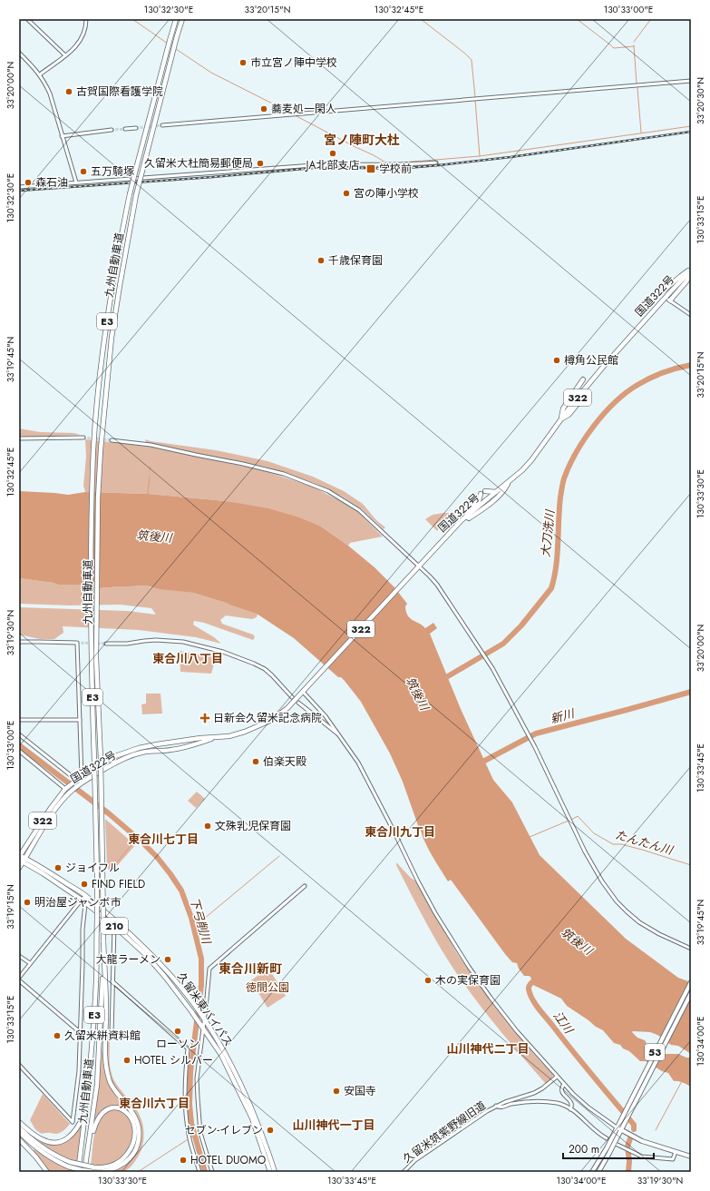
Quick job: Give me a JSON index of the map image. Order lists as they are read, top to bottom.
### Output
{
  "streets": {
    "highway": [
      "九州自動車道",
      "国道322号",
      "E3",
      "322",
      "210",
      "久留米東バイパス"
    ],
    "main road": ["53"],
    "street": ["久留米筑紫野線旧道"]
  },
  "crossings": [
    ["国道322号", "久留米東バイパス"]
  ],
  "districts": [
    "宮ノ陣町大杜",
    "東合川八丁目",
    "東合川九丁目",
    "東合川七丁目",
    "東合川新町",
    "山川神代二丁目",
    "東合川六丁目",
    "山川神代一丁目"
  ],
  "water": [
    "大刀洗川",
    "筑後川",
    "新川",
    "たんたん川",
    "下弓削川",
    "江川"
  ],
  "parks": ["徳間公園"],
  "places": {
    "other": [
      "市立宮ノ陣中学校",
      "古賀国際看護学院",
      "蕎麦処一閑人",
      "JA北部支店",
      "久留米大杜簡易郵便局",
      "五万騎塚",
      "森石油",
      "宮の陣小学校",
      "千歳保育園",
      "樽角公民館",
      "伯楽天殿",
      "文殊乳児保育園",
      "ジョイフル",
      "FIND FIELD",
      "明治屋ジャンボ市",
      "大龍ラーメン",
      "木の実保育園",
      "ローソン",
      "久留米絣資料館",
      "HOTEL シルバー",
      "安国寺",
      "セブン-イレブン",
      "HOTEL DUOMO"
    ],
    "transit": ["学校前"],
    "health": ["日新会久留米記念病院"]
  },
  "scale_bar": "200 m",
  "coordinates": [
    "130°32'30\"E",
    "33°20'15\"N",
    "130°32'45\"E",
    "130°33'00\"E",
    "33°20'00\"N",
    "33°20'30\"N",
    "130°33'15\"E",
    "33°19'45\"N",
    "130°33'30\"E",
    "33°19'30\"N",
    "130°33'45\"E",
    "33°19'15\"N",
    "130°34'00\"E"
  ]
}
